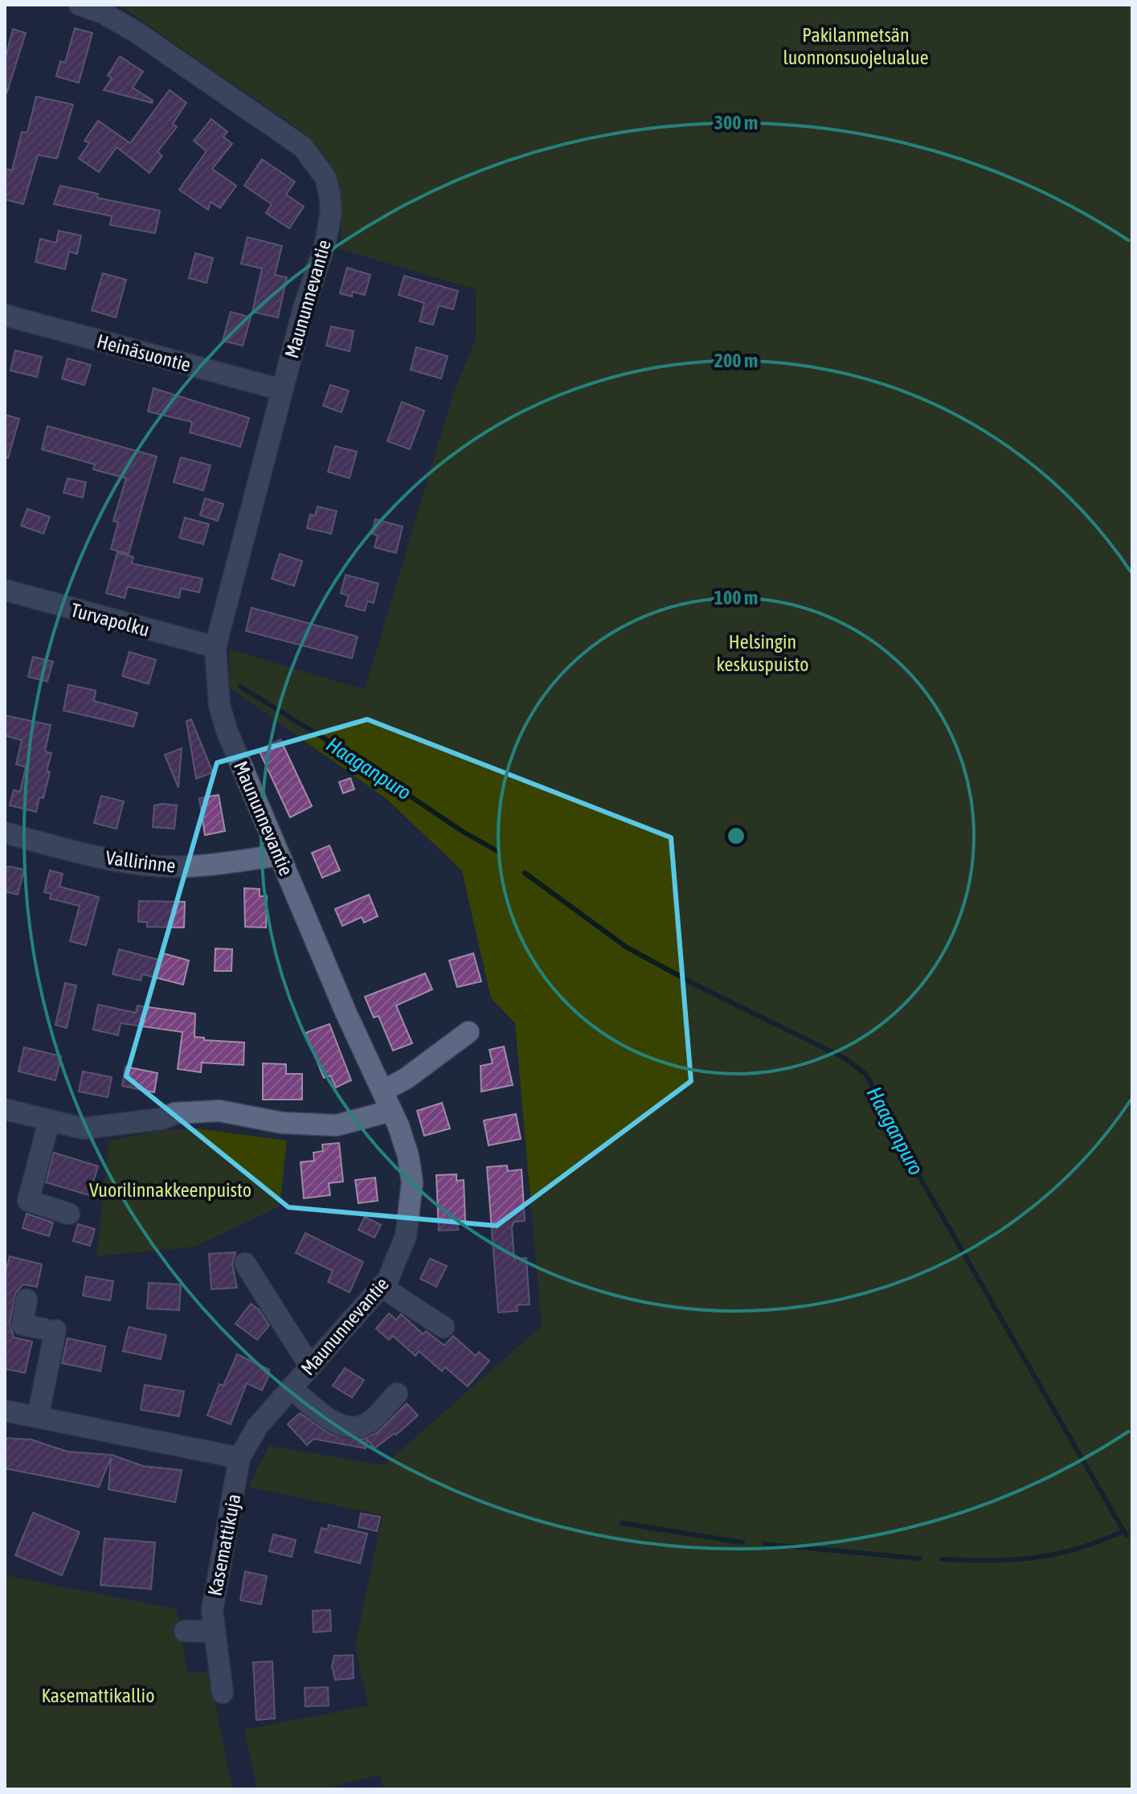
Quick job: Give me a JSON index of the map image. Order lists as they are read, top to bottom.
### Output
{
  "streets": {
    "street": [
      "Maununnevantie",
      "Heinäsuontie",
      "Turvapolku",
      "Vallirinne",
      "Kasemattikuja"
    ]
  },
  "crossings": [
    ["Maununnevantie", "Heinäsuontie"],
    ["Maununnevantie", "Turvapolku"],
    ["Maununnevantie", "Vallirinne"],
    ["Maununnevantie", "Kasemattikuja"]
  ],
  "water": ["Haaganpuro"],
  "parks": [
    "Pakilanmetsän luonnonsuojelualue",
    "Helsingin keskuspuisto",
    "Vuorilinnakkeenpuisto",
    "Kasemattikallio"
  ],
  "rings": ["300 m", "200 m", "100 m"]
}
